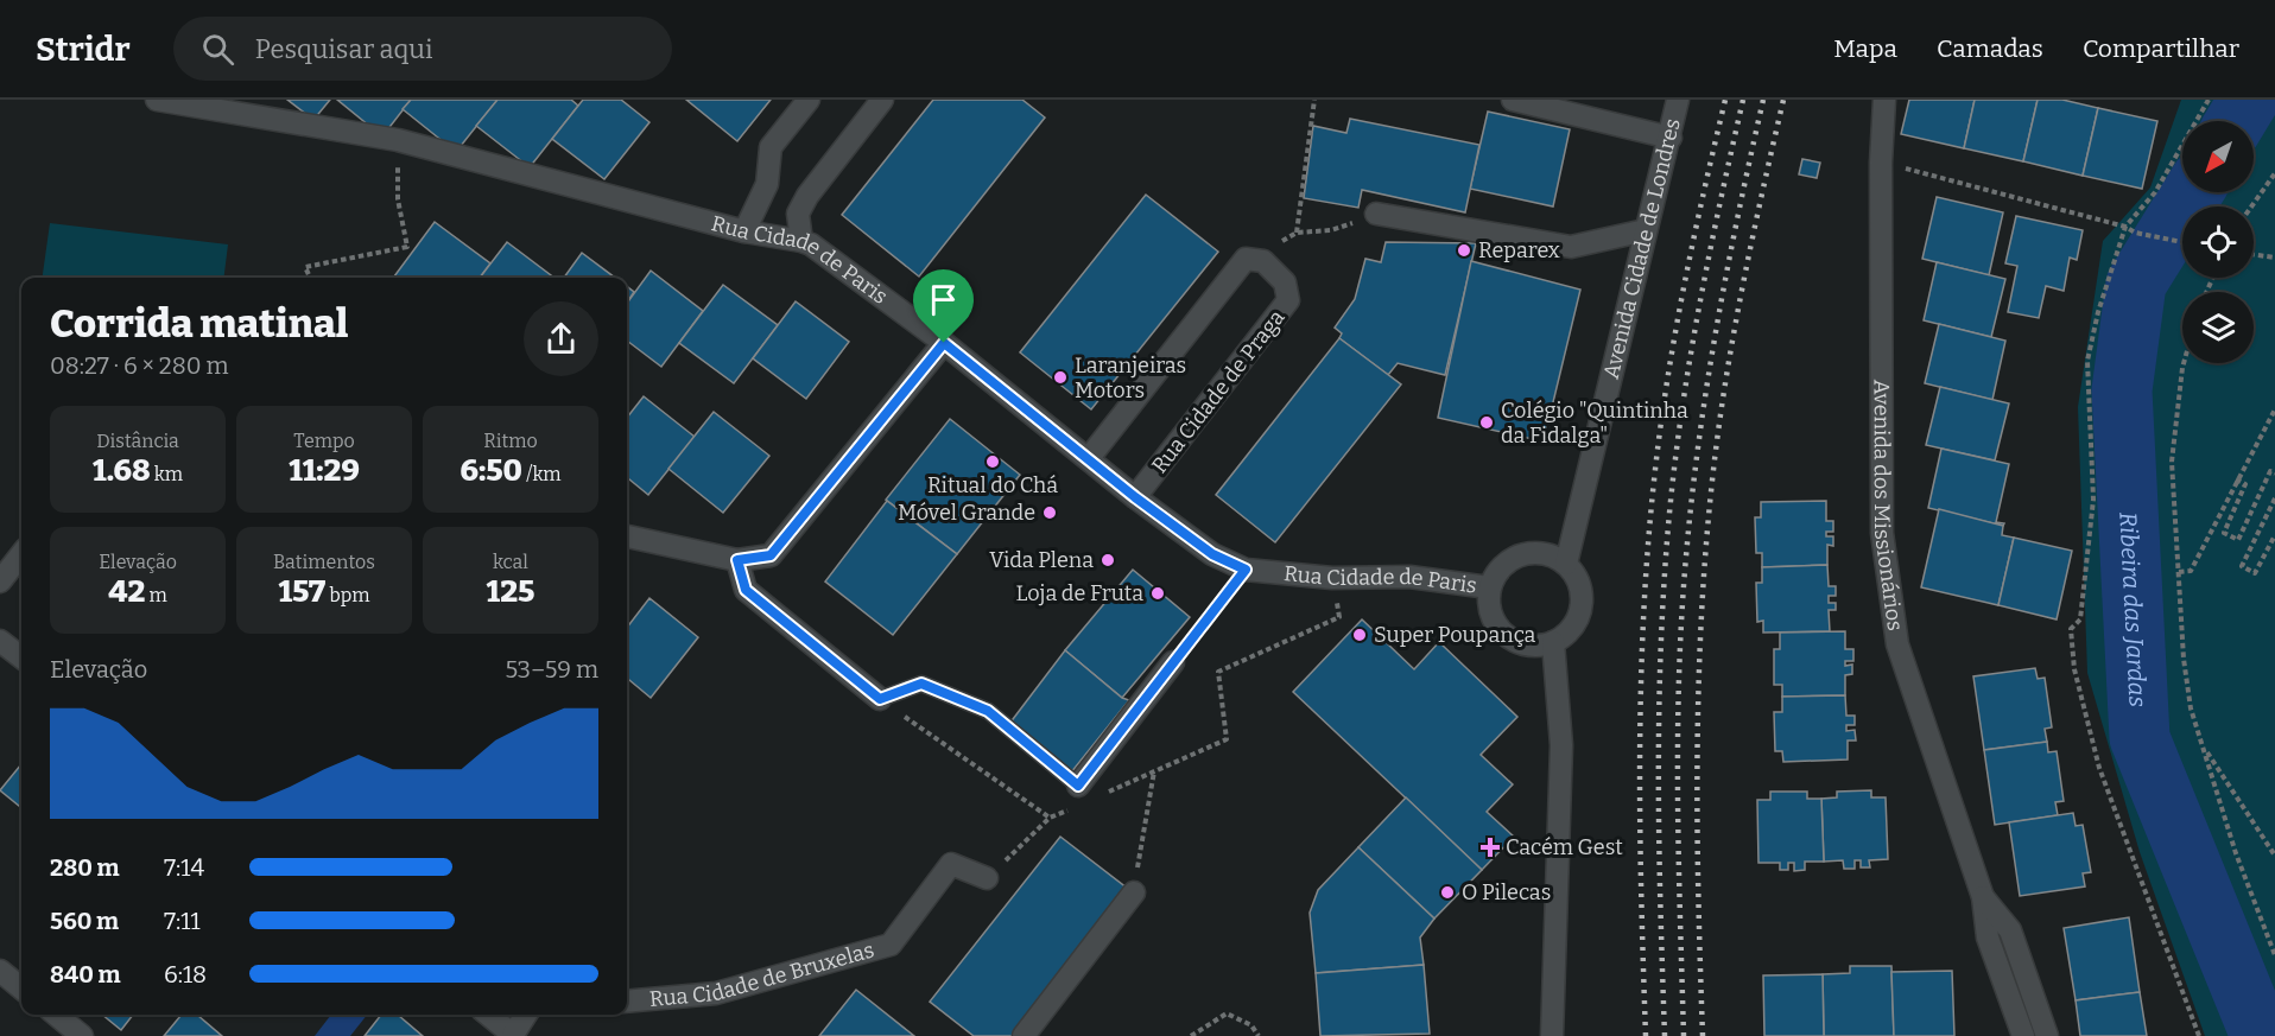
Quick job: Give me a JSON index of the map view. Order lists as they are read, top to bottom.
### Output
{
  "streets": {
    "street": [
      "Avenida Cidade de Londres",
      "Rua Cidade de Paris",
      "Rua Cidade de Praga",
      "Avenida dos Missionários",
      "Rua Cidade de Bruxelas"
    ]
  },
  "crossings": [
    ["Avenida Cidade de Londres", "Rua Cidade de Paris"],
    ["Rua Cidade de Paris", "Rua Cidade de Praga"]
  ],
  "water": ["Ribeira das Jardas"],
  "places": {
    "other": [
      "Reparex",
      "Laranjeiras Motors",
      "Colégio \"Quintinha da Fidalga\"",
      "Ritual do Chá",
      "Móvel Grande",
      "Vida Plena",
      "Loja de Fruta",
      "Super Poupança",
      "O Pilecas"
    ],
    "health": ["Cacém Gest"]
  },
  "north": "bottom left",
  "page": {
    "header": "Stridr",
    "search": "Pesquisar aqui",
    "nav": ["Mapa", "Camadas", "Compartilhar"],
    "heading": ["Corrida matinal", "08:27 · 6 × 280 m"],
    "stats": [
      ["Distância", "1.68 km"],
      ["Tempo", "11:29"],
      ["Ritmo", "6:50 /km"],
      ["Elevação", "42 m"],
      ["Batimentos", "157 bpm"],
      ["kcal", "125"]
    ],
    "chart": ["Elevação", "53–59 m"],
    "list": [
      {
        "name": "280 m",
        "note": "7:14"
      },
      {
        "name": "560 m",
        "note": "7:11"
      },
      {
        "name": "840 m",
        "note": "6:18"
      }
    ]
  }
}
